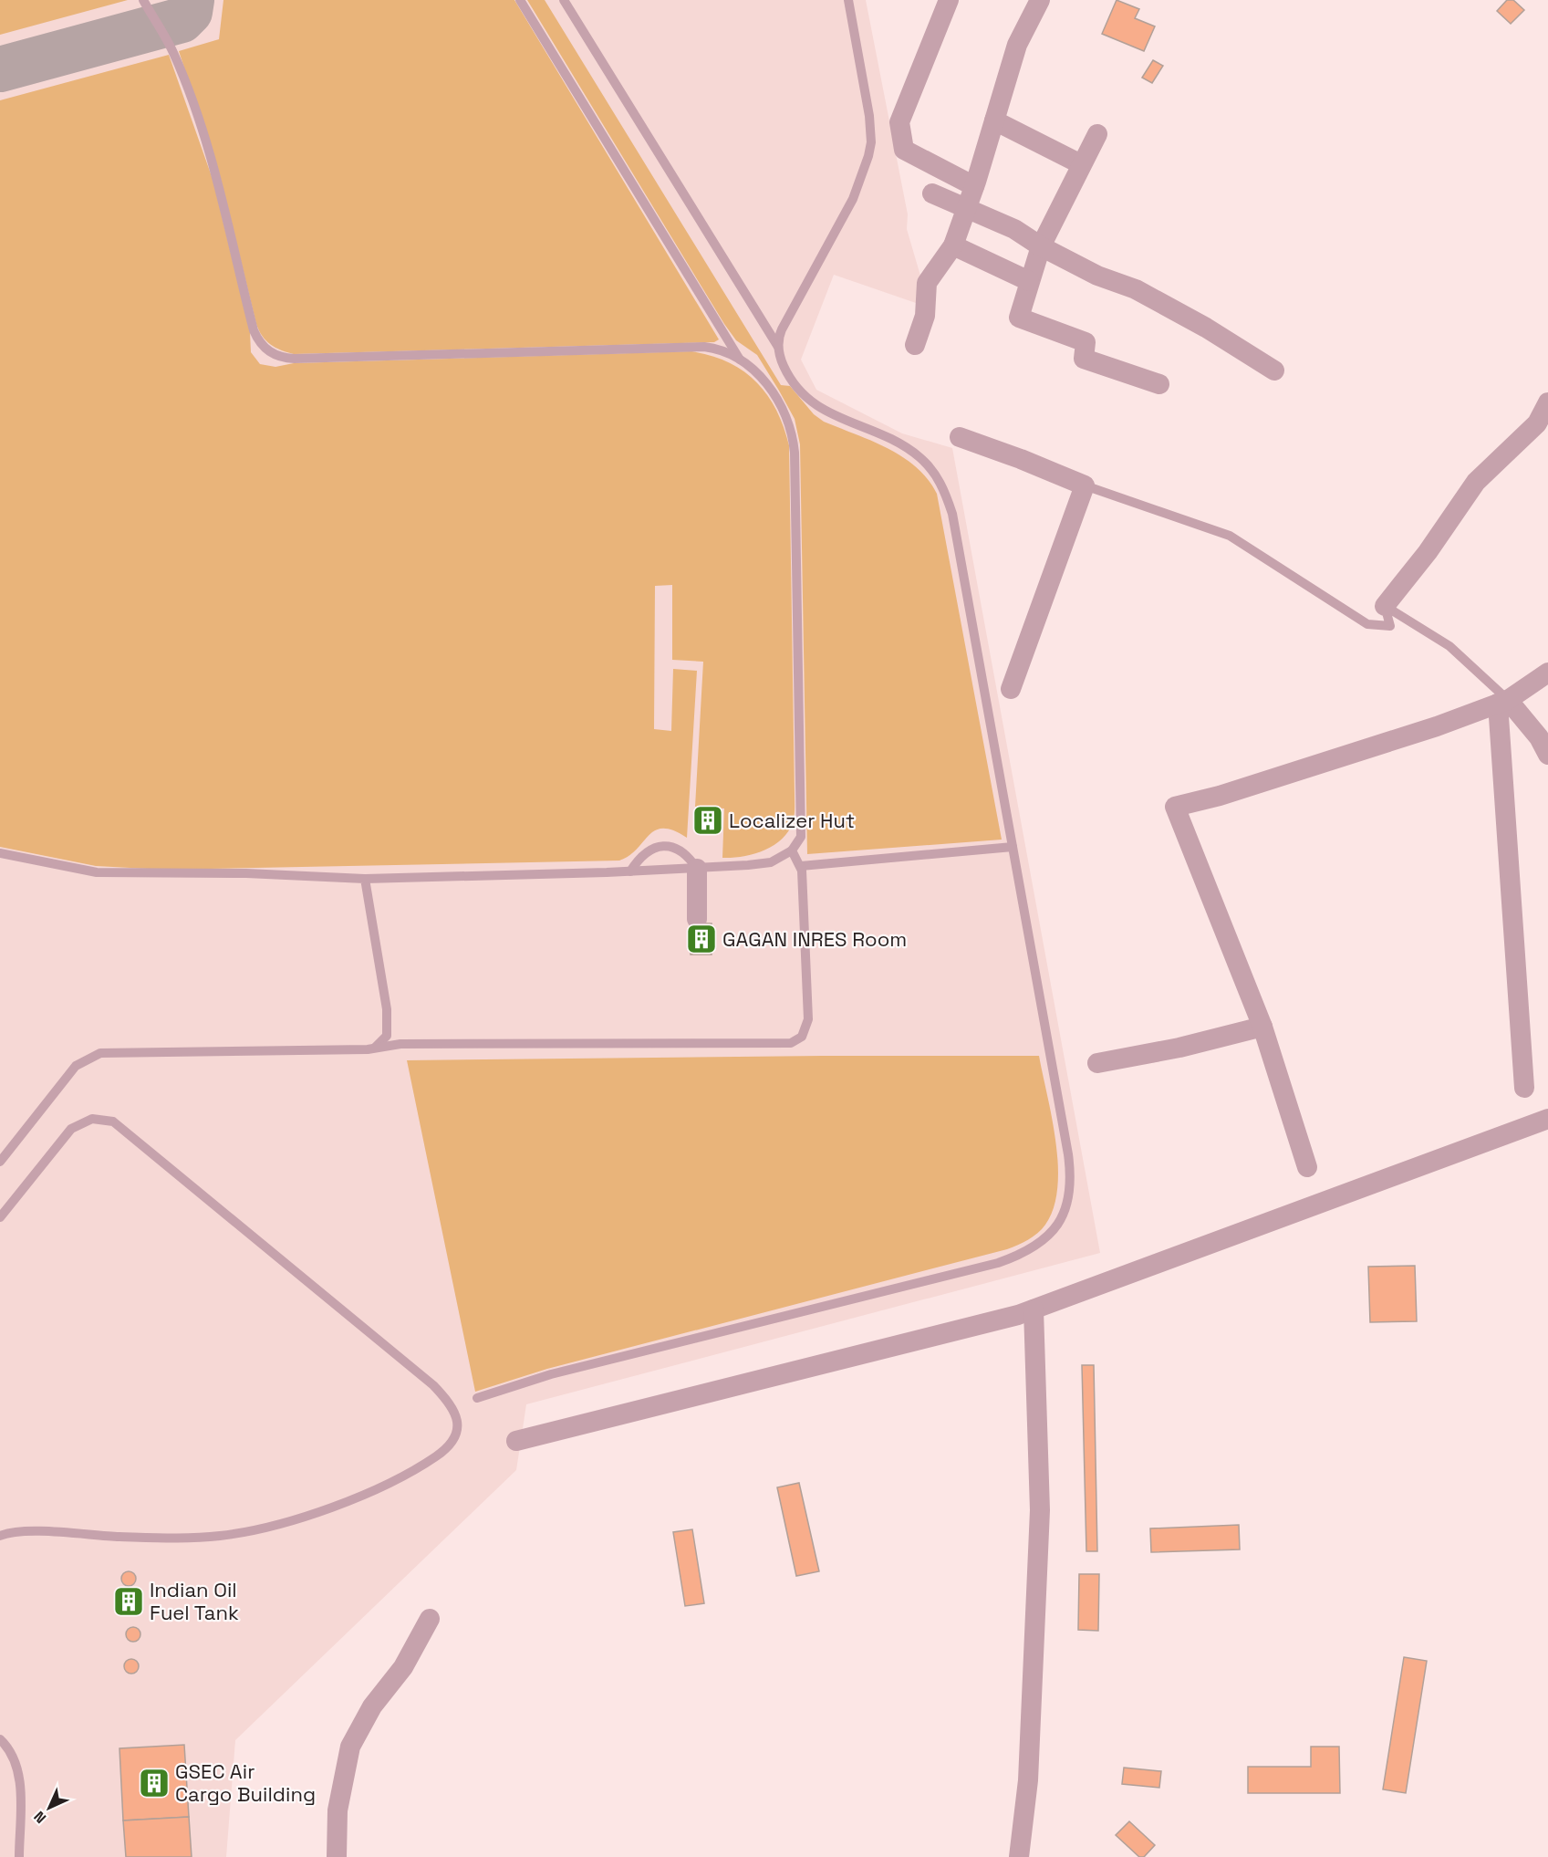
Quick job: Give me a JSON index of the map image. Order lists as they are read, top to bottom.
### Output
{
  "places": {
    "building": [
      "Localizer Hut",
      "GAGAN INRES Room",
      "Indian Oil Fuel Tank",
      "GSEC Air Cargo Building"
    ]
  },
  "north": "bottom left"
}
